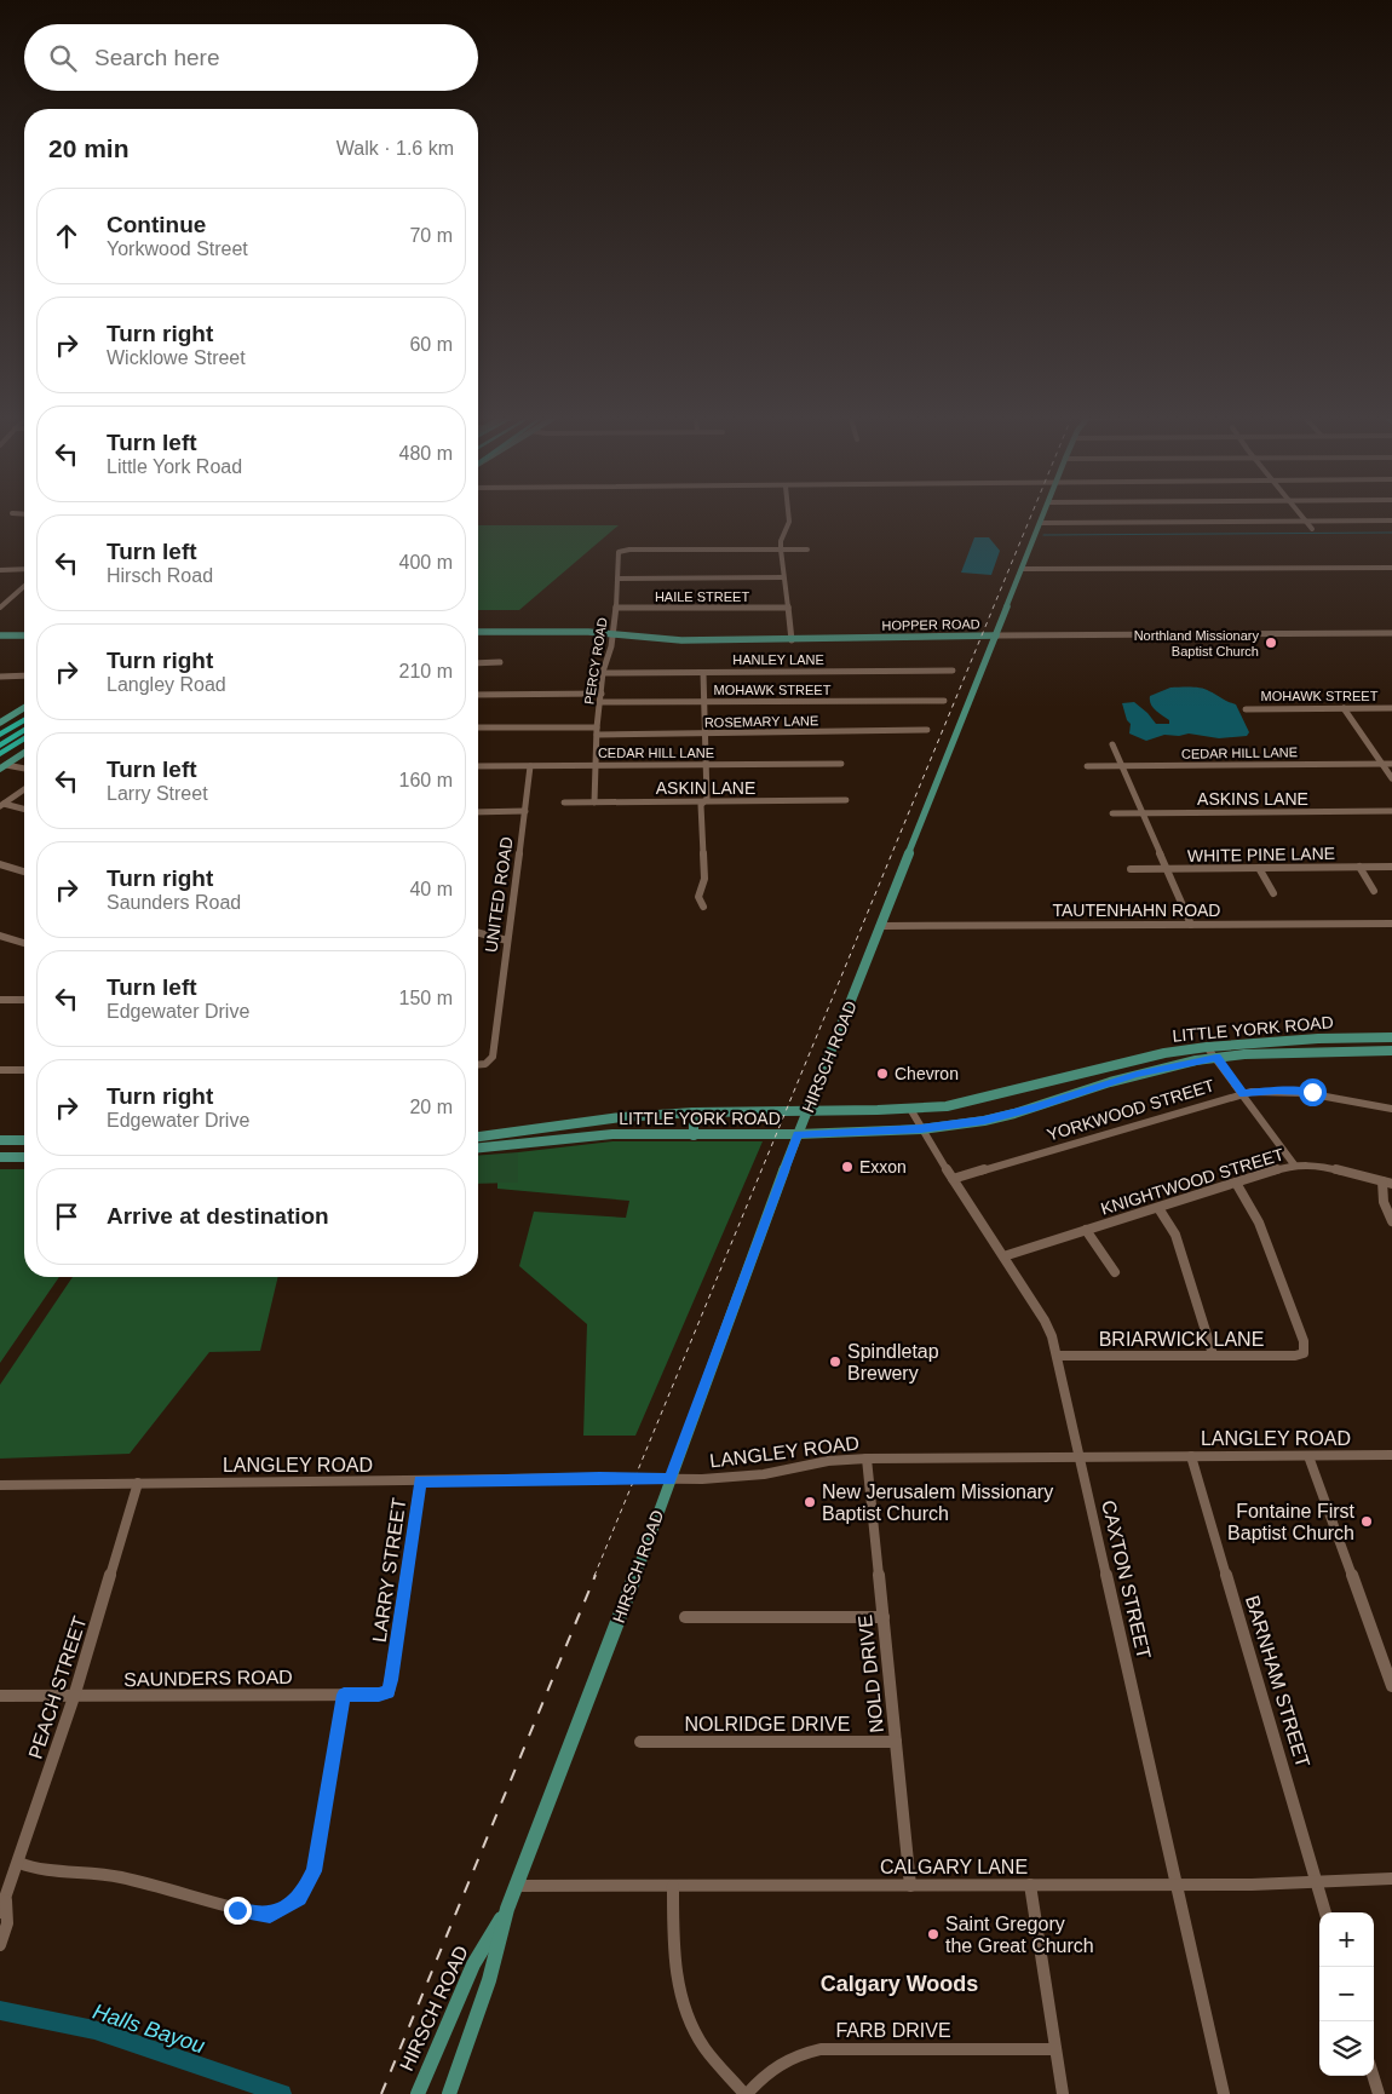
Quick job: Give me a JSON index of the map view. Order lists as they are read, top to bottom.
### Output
{
  "streets": {
    "main road": ["HOPPER ROAD", "LITTLE YORK ROAD", "HIRSCH ROAD"],
    "street": [
      "HAILE STREET",
      "HANLEY LANE",
      "PERCY ROAD",
      "MOHAWK STREET",
      "ROSEMARY LANE",
      "CEDAR HILL LANE",
      "ASKIN LANE",
      "ASKINS LANE",
      "WHITE PINE LANE",
      "UNITED ROAD",
      "TAUTENHAHN ROAD",
      "YORKWOOD STREET",
      "KNIGHTWOOD STREET",
      "BRIARWICK LANE",
      "LANGLEY ROAD",
      "LARRY STREET",
      "CAXTON STREET",
      "NOLD DRIVE",
      "SAUNDERS ROAD",
      "BARNHAM STREET",
      "PEACH STREET",
      "NOLRIDGE DRIVE",
      "CALGARY LANE",
      "FARB DRIVE"
    ]
  },
  "crossings": [
    ["HAILE STREET", "PERCY ROAD"],
    ["HOPPER ROAD", "PERCY ROAD"],
    ["HOPPER ROAD", "HIRSCH ROAD"],
    ["HANLEY LANE", "PERCY ROAD"],
    ["PERCY ROAD", "MOHAWK STREET"],
    ["PERCY ROAD", "ROSEMARY LANE"],
    ["PERCY ROAD", "CEDAR HILL LANE"],
    ["PERCY ROAD", "ASKIN LANE"],
    ["CEDAR HILL LANE", "UNITED ROAD"],
    ["TAUTENHAHN ROAD", "HIRSCH ROAD"],
    ["LITTLE YORK ROAD", "HIRSCH ROAD"],
    ["LITTLE YORK ROAD", "CAXTON STREET"],
    ["HIRSCH ROAD", "LANGLEY ROAD"],
    ["HIRSCH ROAD", "CALGARY LANE"],
    ["YORKWOOD STREET", "CAXTON STREET"],
    ["KNIGHTWOOD STREET", "BRIARWICK LANE"],
    ["KNIGHTWOOD STREET", "CAXTON STREET"],
    ["BRIARWICK LANE", "CAXTON STREET"],
    ["LANGLEY ROAD", "LARRY STREET"],
    ["LANGLEY ROAD", "CAXTON STREET"],
    ["LANGLEY ROAD", "NOLD DRIVE"],
    ["LANGLEY ROAD", "BARNHAM STREET"],
    ["LANGLEY ROAD", "PEACH STREET"],
    ["LARRY STREET", "SAUNDERS ROAD"],
    ["CAXTON STREET", "CALGARY LANE"],
    ["NOLD DRIVE", "NOLRIDGE DRIVE"],
    ["NOLD DRIVE", "CALGARY LANE"],
    ["SAUNDERS ROAD", "PEACH STREET"],
    ["BARNHAM STREET", "CALGARY LANE"]
  ],
  "districts": ["Calgary Woods"],
  "water": ["Halls Bayou"],
  "places": [
    "Northland Missionary Baptist Church",
    "Chevron",
    "Exxon",
    "Spindletap Brewery",
    "New Jerusalem Missionary Baptist Church",
    "Fontaine First Baptist Church",
    "Saint Gregory the Great Church"
  ],
  "page": {
    "search": "Search here",
    "heading": ["20 min", "Walk · 1.6 km"],
    "list": [
      ["Continue", "Yorkwood Street", "70 m"],
      ["Turn right", "Wicklowe Street", "60 m"],
      ["Turn left", "Little York Road", "480 m"],
      ["Turn left", "Hirsch Road", "400 m"],
      ["Turn right", "Langley Road", "210 m"],
      ["Turn left", "Larry Street", "160 m"],
      ["Turn right", "Saunders Road", "40 m"],
      ["Turn left", "Edgewater Drive", "150 m"],
      ["Turn right", "Edgewater Drive", "20 m"],
      "Arrive at destination"
    ],
    "map_buttons": ["+", "−"]
  }
}
